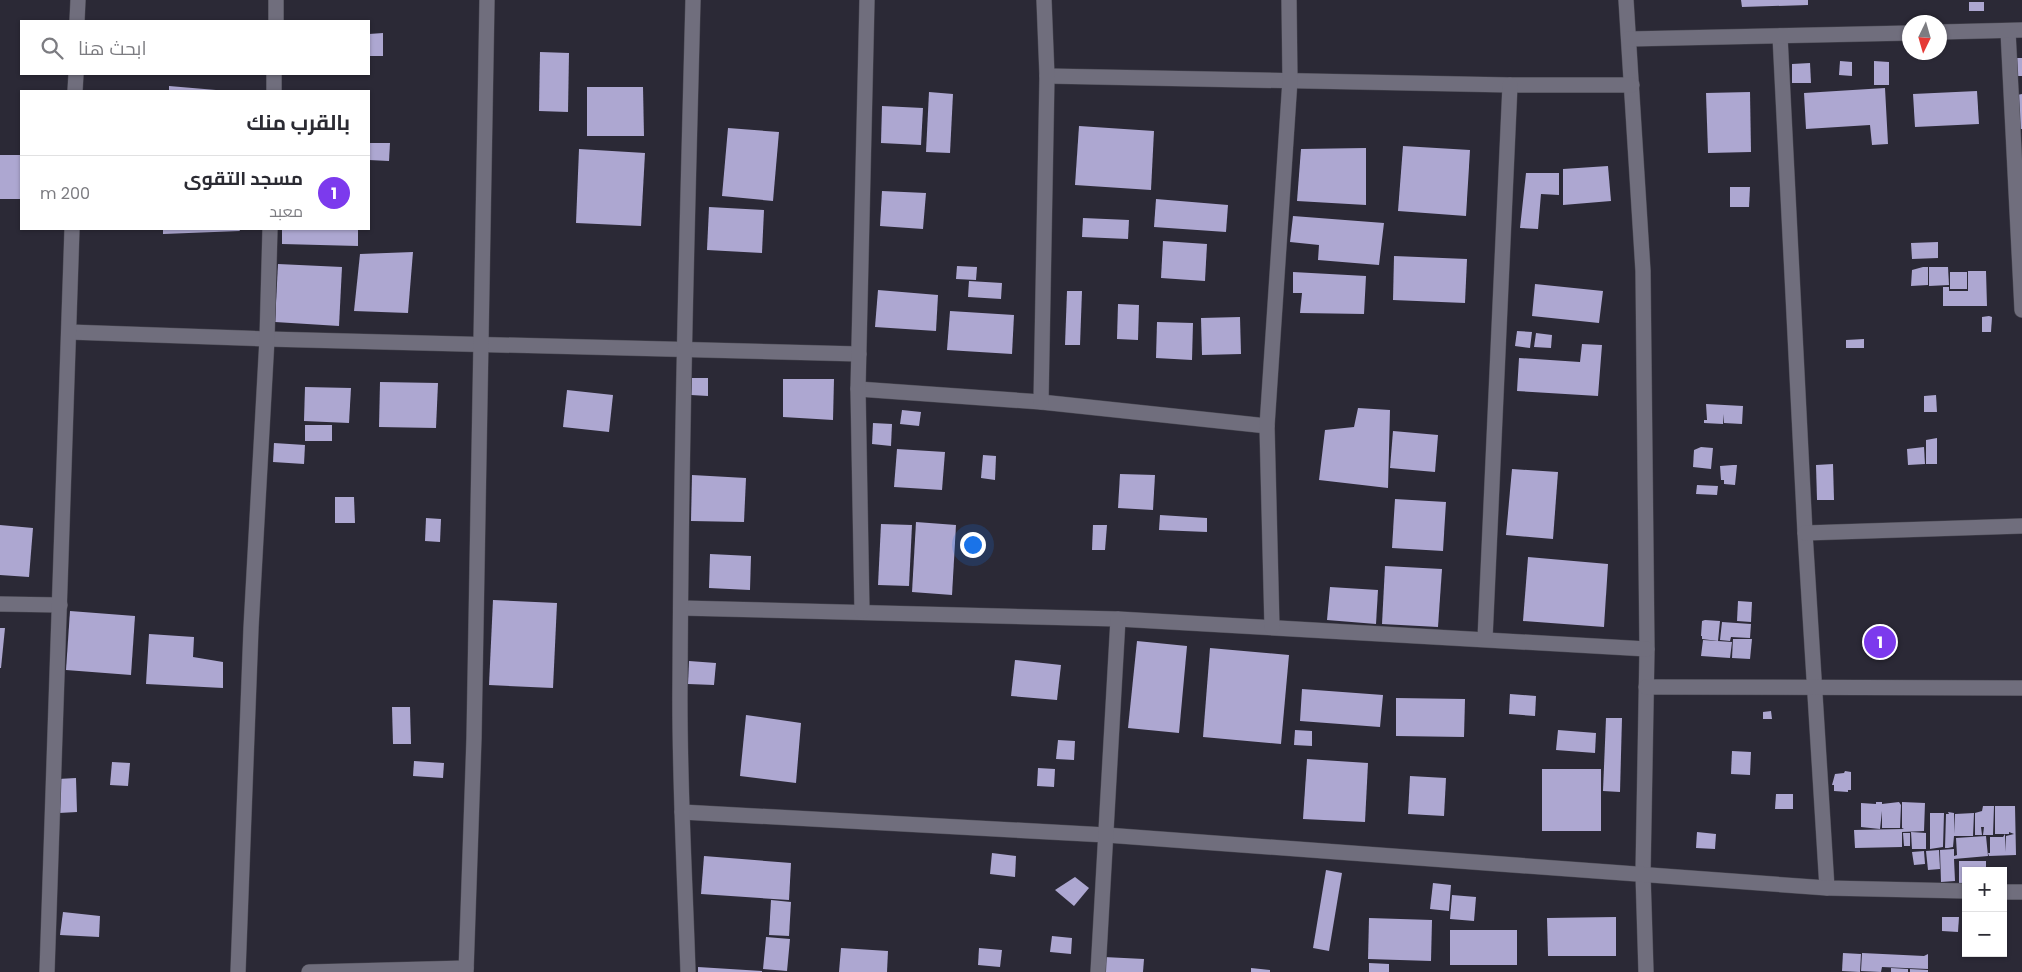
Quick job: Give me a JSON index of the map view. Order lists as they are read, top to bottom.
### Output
{
  "north": "bottom",
  "page": {
    "search": "ابحث هنا",
    "heading": "بالقرب منك",
    "list": [
      {
        "mark": "1",
        "name": "مسجد التقوى",
        "note": "معبد",
        "value": "200 m"
      }
    ],
    "pins": "1",
    "map_buttons": ["+", "−"]
  }
}
